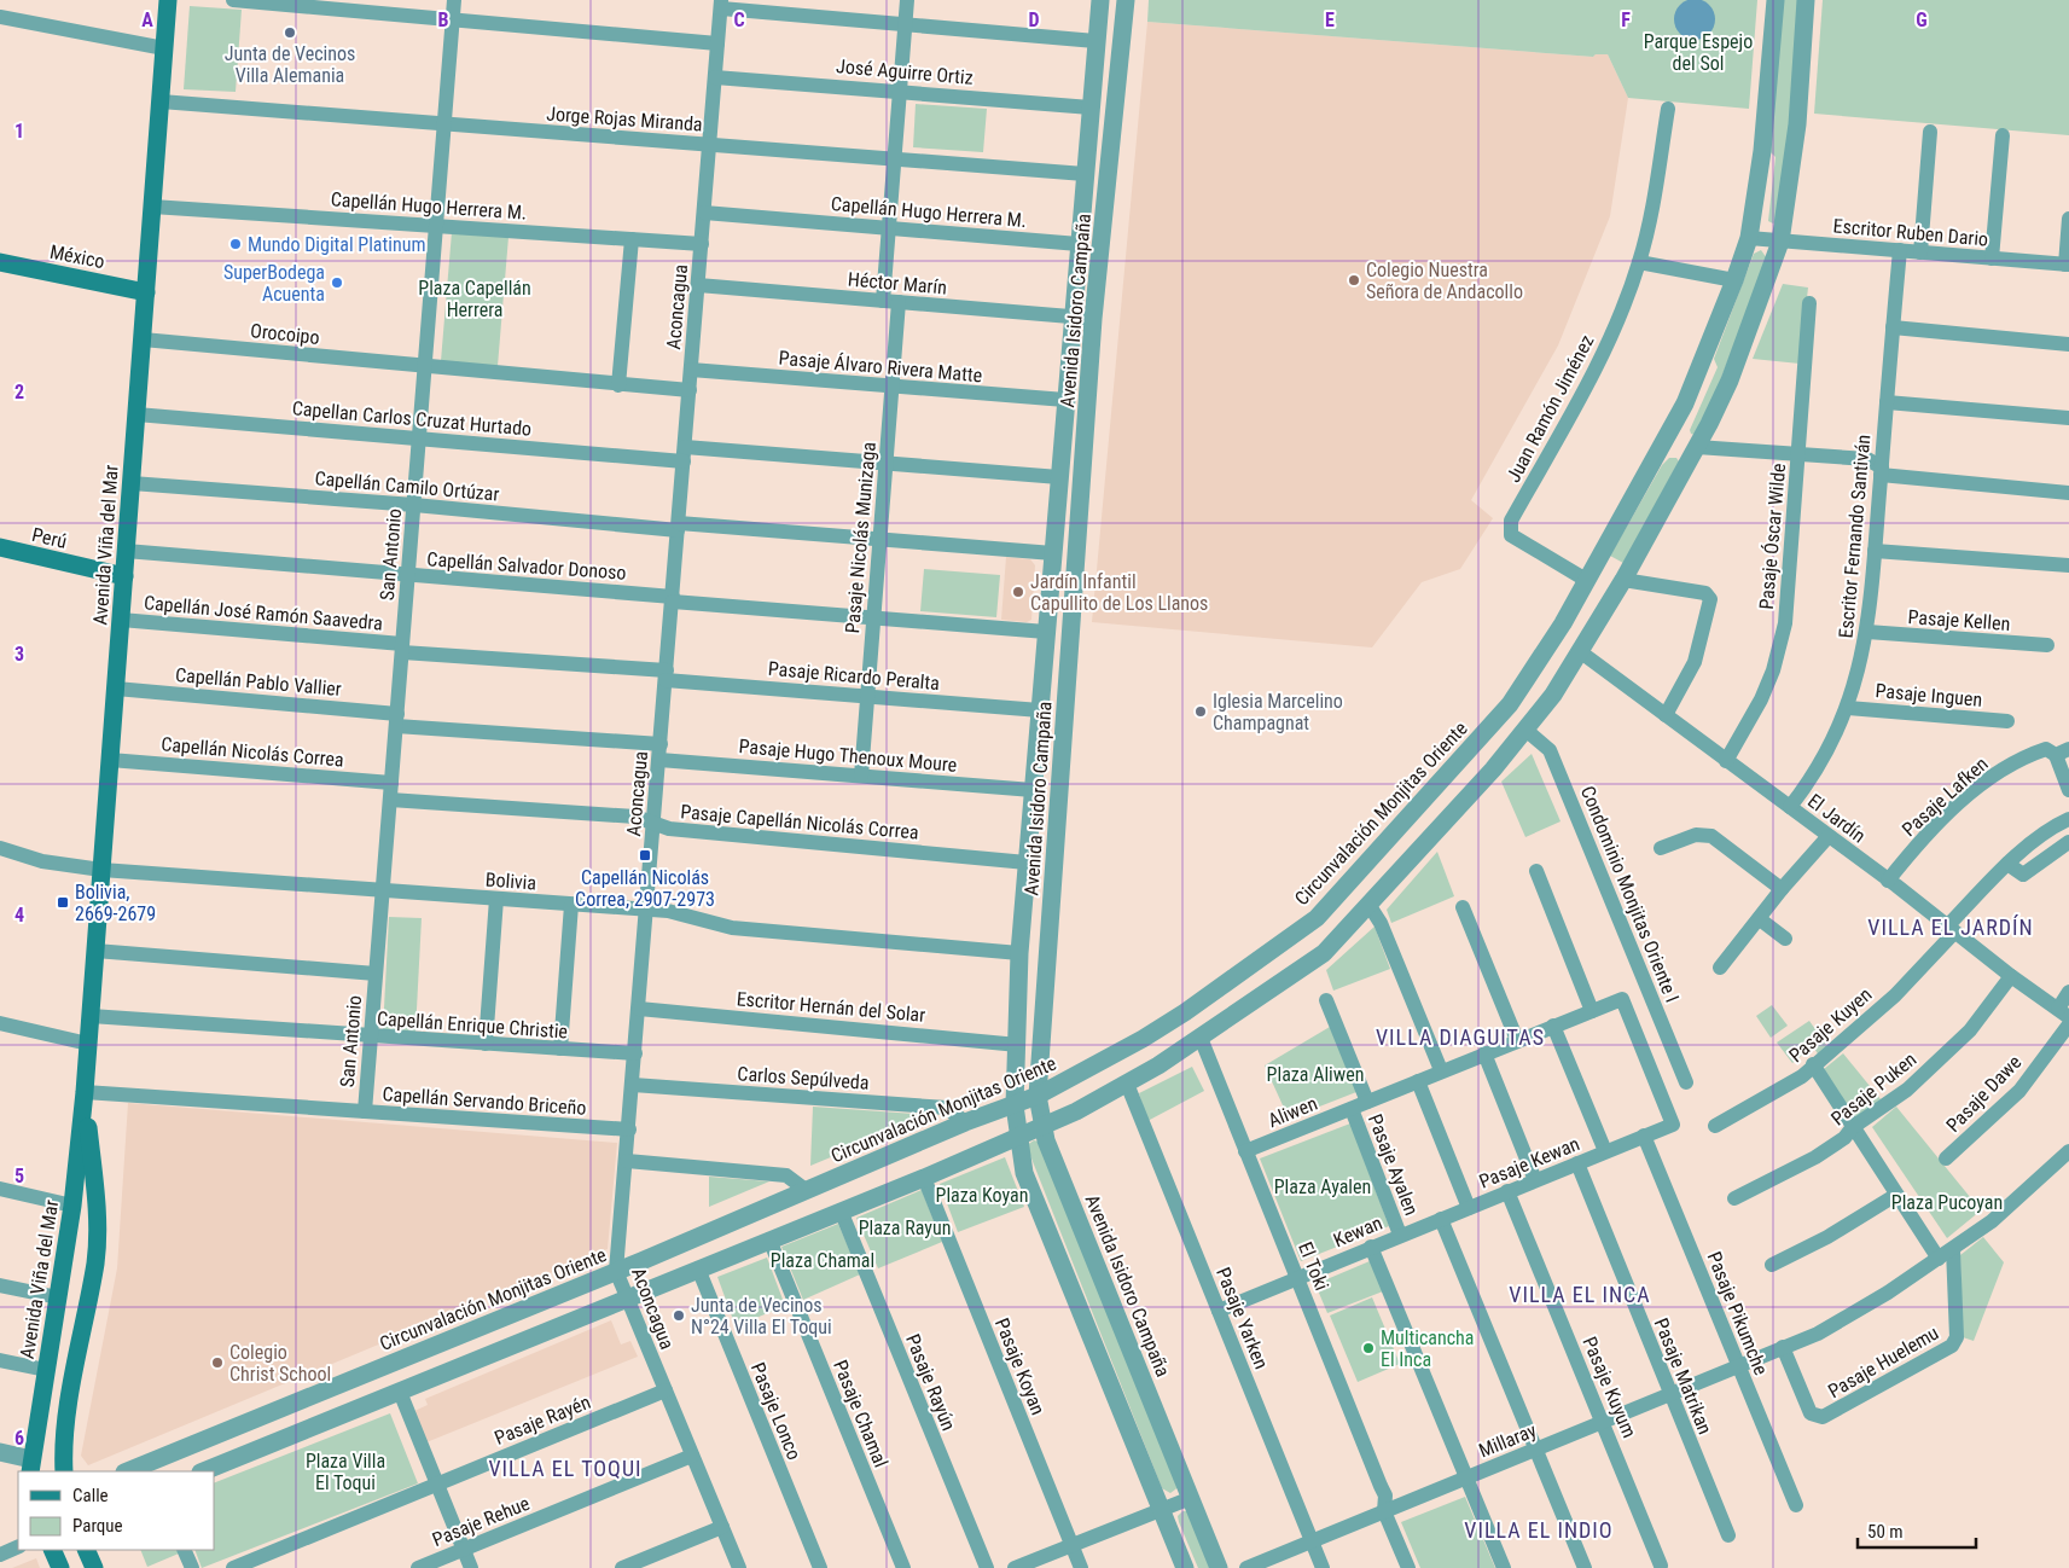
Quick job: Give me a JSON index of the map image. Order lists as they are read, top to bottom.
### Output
{
  "streets": {
    "main road": ["México", "Perú", "Avenida Viña del Mar"],
    "street": [
      "José Aguirre Ortiz",
      "Jorge Rojas Miranda",
      "Capellán Hugo Herrera M.",
      "Escritor Ruben Dario",
      "Héctor Marín",
      "Aconcagua",
      "Avenida Isidoro Campaña",
      "Orocoipo",
      "Pasaje Álvaro Rivera Matte",
      "Juan Ramón Jiménez",
      "Capellan Carlos Cruzat Hurtado",
      "Capellán Camilo Ortúzar",
      "Pasaje Óscar Wilde",
      "Escritor Fernando Santiván",
      "Pasaje Nicolás Munizaga",
      "San Antonio",
      "Capellán Salvador Donoso",
      "Capellán José Ramón Saavedra",
      "Pasaje Kellen",
      "Pasaje Ricardo Peralta",
      "Capellán Pablo Vallier",
      "Pasaje Inguen",
      "Capellán Nicolás Correa",
      "Pasaje Hugo Thenoux Moure",
      "Pasaje Lafken",
      "Circunvalación Monjitas Oriente",
      "El Jardín",
      "Pasaje Capellán Nicolás Correa",
      "Bolivia",
      "Condominio Monjitas Oriente I",
      "Escritor Hernán del Solar",
      "Capellán Enrique Christie",
      "Pasaje Kuyen",
      "Carlos Sepúlveda",
      "Pasaje Puken",
      "Pasaje Dawe",
      "Capellán Servando Briceño",
      "Aliwen",
      "Pasaje Kewan",
      "Pasaje Ayalen",
      "Kewan",
      "El Toki",
      "Pasaje Pikumche",
      "Pasaje Yarken",
      "Pasaje Huelemu",
      "Pasaje Koyan",
      "Pasaje Matrikan",
      "Pasaje Rayún",
      "Pasaje Kuyum",
      "Pasaje Lonco",
      "Pasaje Chamal",
      "Pasaje Rayén",
      "Millaray",
      "Pasaje Rehue"
    ]
  },
  "crossings": [
    ["José Aguirre Ortiz", "Aconcagua"],
    ["José Aguirre Ortiz", "Avenida Isidoro Campaña"],
    ["José Aguirre Ortiz", "Pasaje Nicolás Munizaga"],
    ["Jorge Rojas Miranda", "Aconcagua"],
    ["Jorge Rojas Miranda", "Avenida Isidoro Campaña"],
    ["Jorge Rojas Miranda", "Pasaje Nicolás Munizaga"],
    ["Jorge Rojas Miranda", "Avenida Viña del Mar"],
    ["Jorge Rojas Miranda", "San Antonio"],
    ["Capellán Hugo Herrera M.", "Aconcagua"],
    ["Capellán Hugo Herrera M.", "Avenida Isidoro Campaña"],
    ["Capellán Hugo Herrera M.", "Pasaje Nicolás Munizaga"],
    ["Capellán Hugo Herrera M.", "Avenida Viña del Mar"],
    ["Capellán Hugo Herrera M.", "San Antonio"],
    ["Escritor Ruben Dario", "Escritor Fernando Santiván"],
    ["Escritor Ruben Dario", "Circunvalación Monjitas Oriente"],
    ["México", "Avenida Viña del Mar"],
    ["Héctor Marín", "Aconcagua"],
    ["Héctor Marín", "Avenida Isidoro Campaña"],
    ["Héctor Marín", "Pasaje Nicolás Munizaga"],
    ["Aconcagua", "Orocoipo"],
    ["Aconcagua", "Pasaje Álvaro Rivera Matte"],
    ["Aconcagua", "Capellan Carlos Cruzat Hurtado"],
    ["Aconcagua", "Capellán Camilo Ortúzar"],
    ["Aconcagua", "Capellán Salvador Donoso"],
    ["Aconcagua", "Capellán José Ramón Saavedra"],
    ["Aconcagua", "Pasaje Ricardo Peralta"],
    ["Aconcagua", "Capellán Pablo Vallier"],
    ["Aconcagua", "Pasaje Hugo Thenoux Moure"],
    ["Aconcagua", "Circunvalación Monjitas Oriente"],
    ["Aconcagua", "Pasaje Capellán Nicolás Correa"],
    ["Aconcagua", "Bolivia"],
    ["Aconcagua", "Escritor Hernán del Solar"],
    ["Aconcagua", "Capellán Enrique Christie"],
    ["Aconcagua", "Carlos Sepúlveda"],
    ["Aconcagua", "Capellán Servando Briceño"],
    ["Aconcagua", "Pasaje Rayén"],
    ["Aconcagua", "Pasaje Rehue"],
    ["Avenida Isidoro Campaña", "Pasaje Álvaro Rivera Matte"],
    ["Avenida Isidoro Campaña", "Capellan Carlos Cruzat Hurtado"],
    ["Avenida Isidoro Campaña", "Capellán Camilo Ortúzar"],
    ["Avenida Isidoro Campaña", "Capellán Salvador Donoso"],
    ["Avenida Isidoro Campaña", "Pasaje Ricardo Peralta"],
    ["Avenida Isidoro Campaña", "Pasaje Hugo Thenoux Moure"],
    ["Avenida Isidoro Campaña", "Circunvalación Monjitas Oriente"],
    ["Avenida Isidoro Campaña", "Pasaje Capellán Nicolás Correa"],
    ["Avenida Isidoro Campaña", "Bolivia"],
    ["Avenida Isidoro Campaña", "Escritor Hernán del Solar"],
    ["Orocoipo", "Avenida Viña del Mar"],
    ["Orocoipo", "San Antonio"],
    ["Pasaje Álvaro Rivera Matte", "Pasaje Nicolás Munizaga"],
    ["Juan Ramón Jiménez", "Circunvalación Monjitas Oriente"],
    ["Capellan Carlos Cruzat Hurtado", "Pasaje Nicolás Munizaga"],
    ["Capellan Carlos Cruzat Hurtado", "Avenida Viña del Mar"],
    ["Capellan Carlos Cruzat Hurtado", "San Antonio"],
    ["Capellán Camilo Ortúzar", "Pasaje Nicolás Munizaga"],
    ["Capellán Camilo Ortúzar", "Avenida Viña del Mar"],
    ["Capellán Camilo Ortúzar", "San Antonio"],
    ["Pasaje Óscar Wilde", "El Jardín"],
    ["Escritor Fernando Santiván", "Pasaje Kellen"],
    ["Escritor Fernando Santiván", "Pasaje Inguen"],
    ["Escritor Fernando Santiván", "El Jardín"],
    ["Perú", "Avenida Viña del Mar"],
    ["Pasaje Nicolás Munizaga", "Capellán Salvador Donoso"],
    ["Pasaje Nicolás Munizaga", "Pasaje Ricardo Peralta"],
    ["Pasaje Nicolás Munizaga", "Pasaje Hugo Thenoux Moure"],
    ["Avenida Viña del Mar", "Capellán Salvador Donoso"],
    ["Avenida Viña del Mar", "Capellán José Ramón Saavedra"],
    ["Avenida Viña del Mar", "Capellán Pablo Vallier"],
    ["Avenida Viña del Mar", "Capellán Nicolás Correa"],
    ["Avenida Viña del Mar", "Bolivia"],
    ["Avenida Viña del Mar", "Capellán Enrique Christie"],
    ["Avenida Viña del Mar", "Capellán Servando Briceño"],
    ["San Antonio", "Capellán Salvador Donoso"],
    ["San Antonio", "Capellán José Ramón Saavedra"],
    ["San Antonio", "Capellán Pablo Vallier"],
    ["San Antonio", "Capellán Nicolás Correa"],
    ["San Antonio", "Pasaje Capellán Nicolás Correa"],
    ["San Antonio", "Bolivia"],
    ["San Antonio", "Capellán Enrique Christie"],
    ["San Antonio", "Capellán Servando Briceño"],
    ["Capellán José Ramón Saavedra", "Pasaje Ricardo Peralta"],
    ["Capellán Pablo Vallier", "Pasaje Hugo Thenoux Moure"],
    ["Pasaje Lafken", "El Jardín"],
    ["Circunvalación Monjitas Oriente", "Carlos Sepúlveda"],
    ["El Jardín", "Pasaje Kuyen"],
    ["El Jardín", "Pasaje Puken"],
    ["Aliwen", "Pasaje Kewan"],
    ["Aliwen", "Pasaje Ayalen"],
    ["Aliwen", "El Toki"],
    ["Pasaje Kewan", "Pasaje Ayalen"],
    ["Pasaje Kewan", "Kewan"],
    ["Pasaje Kewan", "Pasaje Pikumche"],
    ["Pasaje Kewan", "Pasaje Matrikan"],
    ["Pasaje Kewan", "Pasaje Kuyum"],
    ["Pasaje Ayalen", "Kewan"],
    ["Kewan", "El Toki"],
    ["El Toki", "Millaray"],
    ["Pasaje Pikumche", "Millaray"],
    ["Pasaje Yarken", "Millaray"],
    ["Pasaje Huelemu", "Millaray"],
    ["Pasaje Matrikan", "Millaray"],
    ["Pasaje Kuyum", "Millaray"]
  ],
  "districts": [
    "VILLA EL JARDÍN",
    "VILLA DIAGUITAS",
    "VILLA EL INCA",
    "VILLA EL TOQUI",
    "VILLA EL INDIO"
  ],
  "parks": [
    "Parque Espejo del Sol",
    "Plaza Capellán Herrera",
    "Plaza Aliwen",
    "Plaza Ayalen",
    "Plaza Koyan",
    "Plaza Pucoyan",
    "Plaza Rayun",
    "Plaza Chamal",
    "Plaza Villa El Toqui"
  ],
  "places": {
    "other": [
      "Junta de Vecinos Villa Alemania",
      "Mundo Digital Platinum",
      "Colegio Nuestra Señora de Andacollo",
      "SuperBodega Acuenta",
      "Jardín Infantil Capullito de Los Llanos",
      "Iglesia Marcelino Champagnat",
      "Junta de Vecinos N°24 Villa El Toqui",
      "Multicancha El Inca",
      "Colegio Christ School"
    ],
    "transit": ["Capellán Nicolás Correa, 2907-2973", "Bolivia, 2669-2679"]
  },
  "legend": ["Calle", "Parque"],
  "scale_bar": "50 m",
  "grid": {
    "columns": [
      "A",
      "B",
      "C",
      "D",
      "E",
      "F",
      "G"
    ],
    "rows": [
      "1",
      "2",
      "3",
      "4",
      "5",
      "6"
    ]
  }
}
